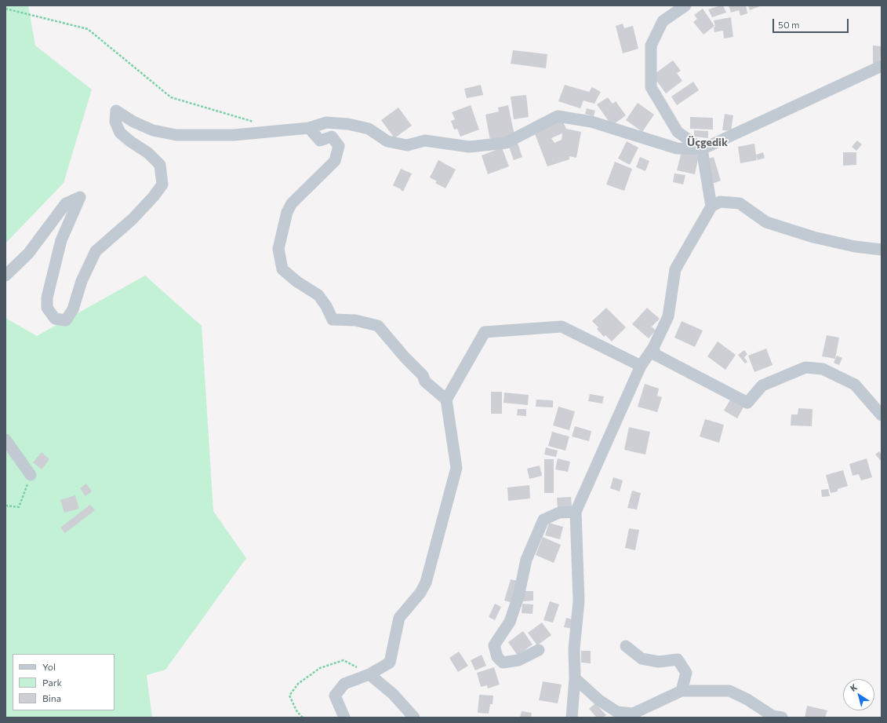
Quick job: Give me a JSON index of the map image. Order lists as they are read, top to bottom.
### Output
{
  "districts": ["Üçgedik"],
  "legend": ["Yol", "Park", "Bina"],
  "scale_bar": "50 m",
  "north": "top left"
}
